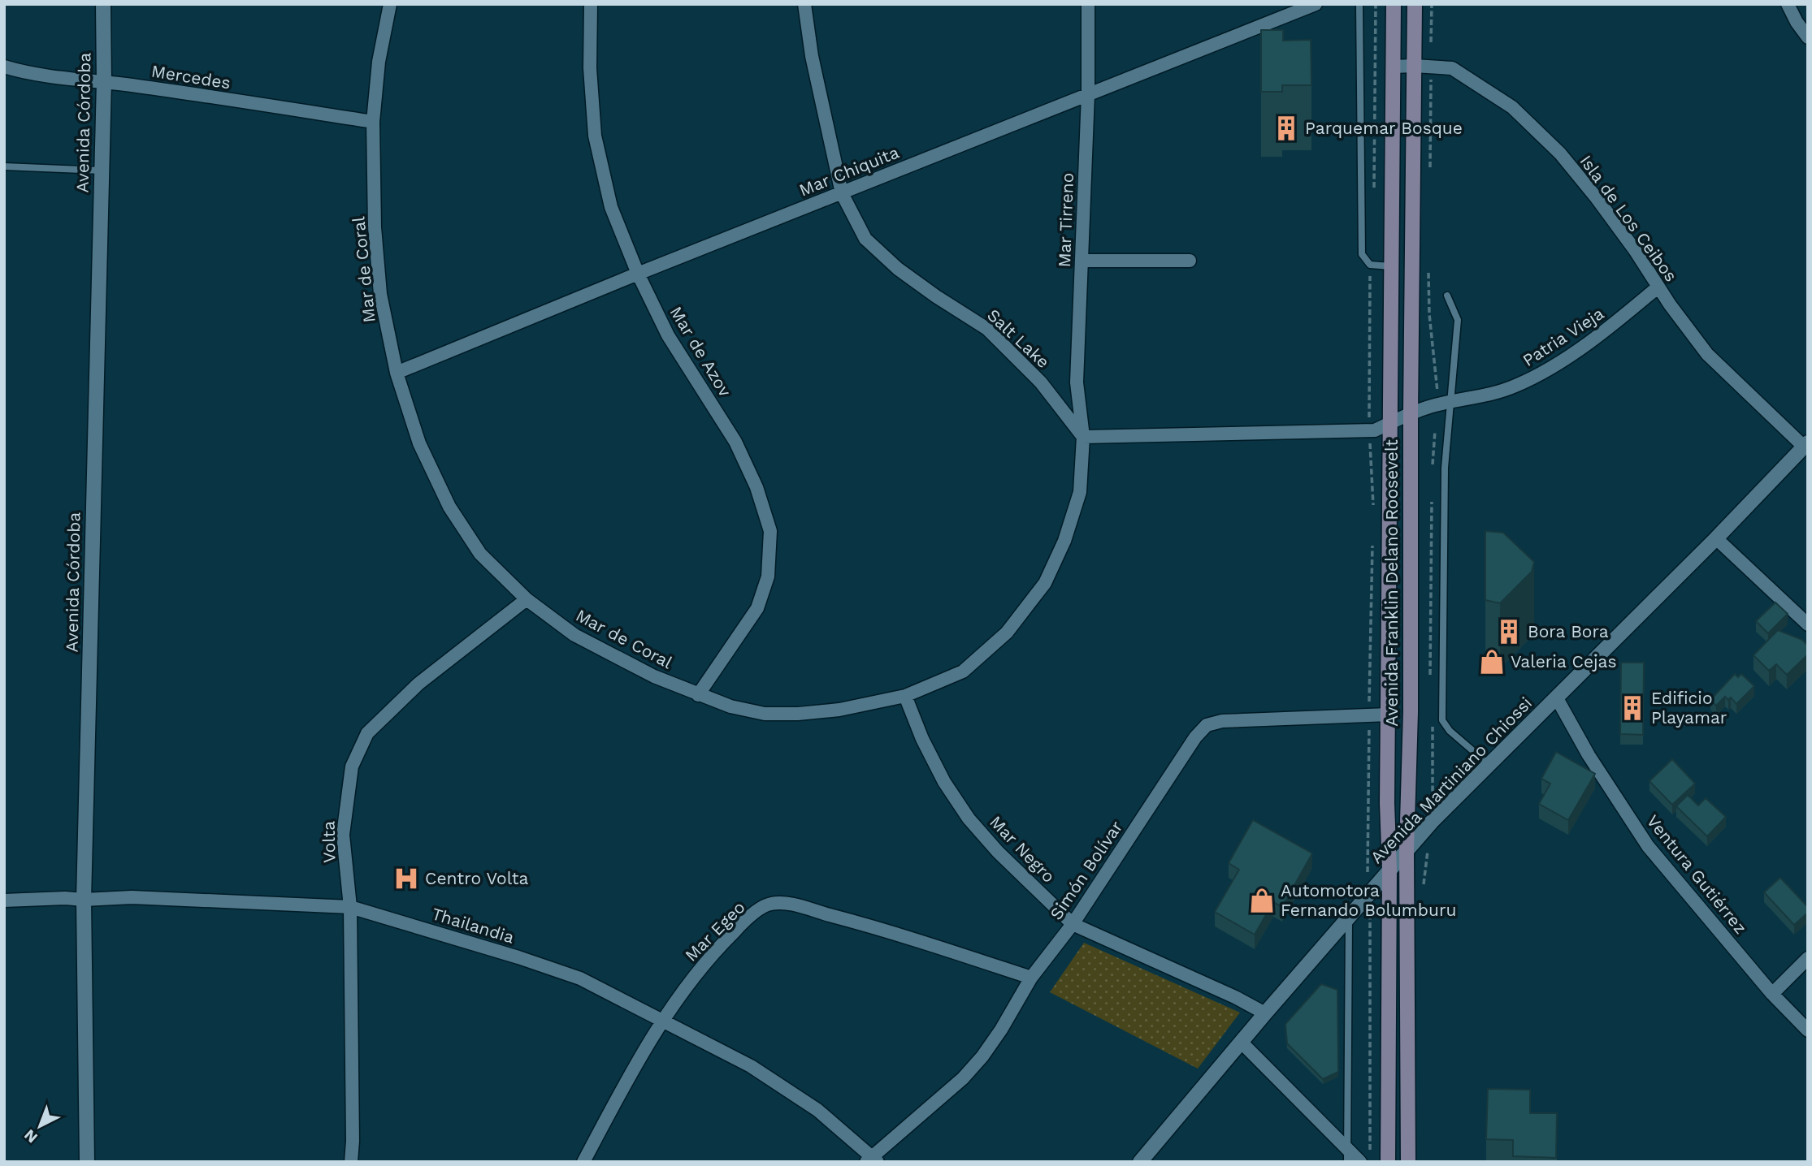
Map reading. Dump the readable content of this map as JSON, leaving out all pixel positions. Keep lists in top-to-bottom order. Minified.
{"streets":{"main road":["Avenida Franklin Delano Roosevelt"],"street":["Mercedes","Avenida Córdoba","Mar Chiquita","Isla de Los Ceibos","Mar Tirreno","Mar de Coral","Patria Vieja","Salt Lake","Mar de Azov","Avenida Martiniano Chiossi","Volta","Mar Negro","Simón Bolívar","Ventura Gutiérrez","Thailandia","Mar Egeo"]},"crossings":[["Mercedes","Avenida Córdoba"],["Mercedes","Mar de Coral"],["Avenida Córdoba","Thailandia"],["Mar Chiquita","Mar Tirreno"],["Mar Chiquita","Mar de Coral"],["Mar Chiquita","Salt Lake"],["Mar Chiquita","Mar de Azov"],["Isla de Los Ceibos","Patria Vieja"],["Isla de Los Ceibos","Avenida Franklin Delano Roosevelt"],["Isla de Los Ceibos","Avenida Martiniano Chiossi"],["Mar Tirreno","Mar de Coral"],["Mar Tirreno","Salt Lake"],["Mar de Coral","Salt Lake"],["Mar de Coral","Mar de Azov"],["Mar de Coral","Volta"],["Mar de Coral","Mar Negro"],["Patria Vieja","Avenida Franklin Delano Roosevelt"],["Avenida Franklin Delano Roosevelt","Avenida Martiniano Chiossi"],["Avenida Franklin Delano Roosevelt","Simón Bolívar"],["Avenida Martiniano Chiossi","Mar Negro"],["Avenida Martiniano Chiossi","Ventura Gutiérrez"],["Volta","Thailandia"],["Mar Negro","Simón Bolívar"],["Simón Bolívar","Thailandia"],["Simón Bolívar","Mar Egeo"],["Thailandia","Mar Egeo"]],"places":{"building":["Parquemar Bosque","Bora Bora","Edificio Playamar"],"shop":["Valeria Cejas","Automotora Fernando Bolumburu"],"hospital":["Centro Volta"]},"north":"bottom left"}
